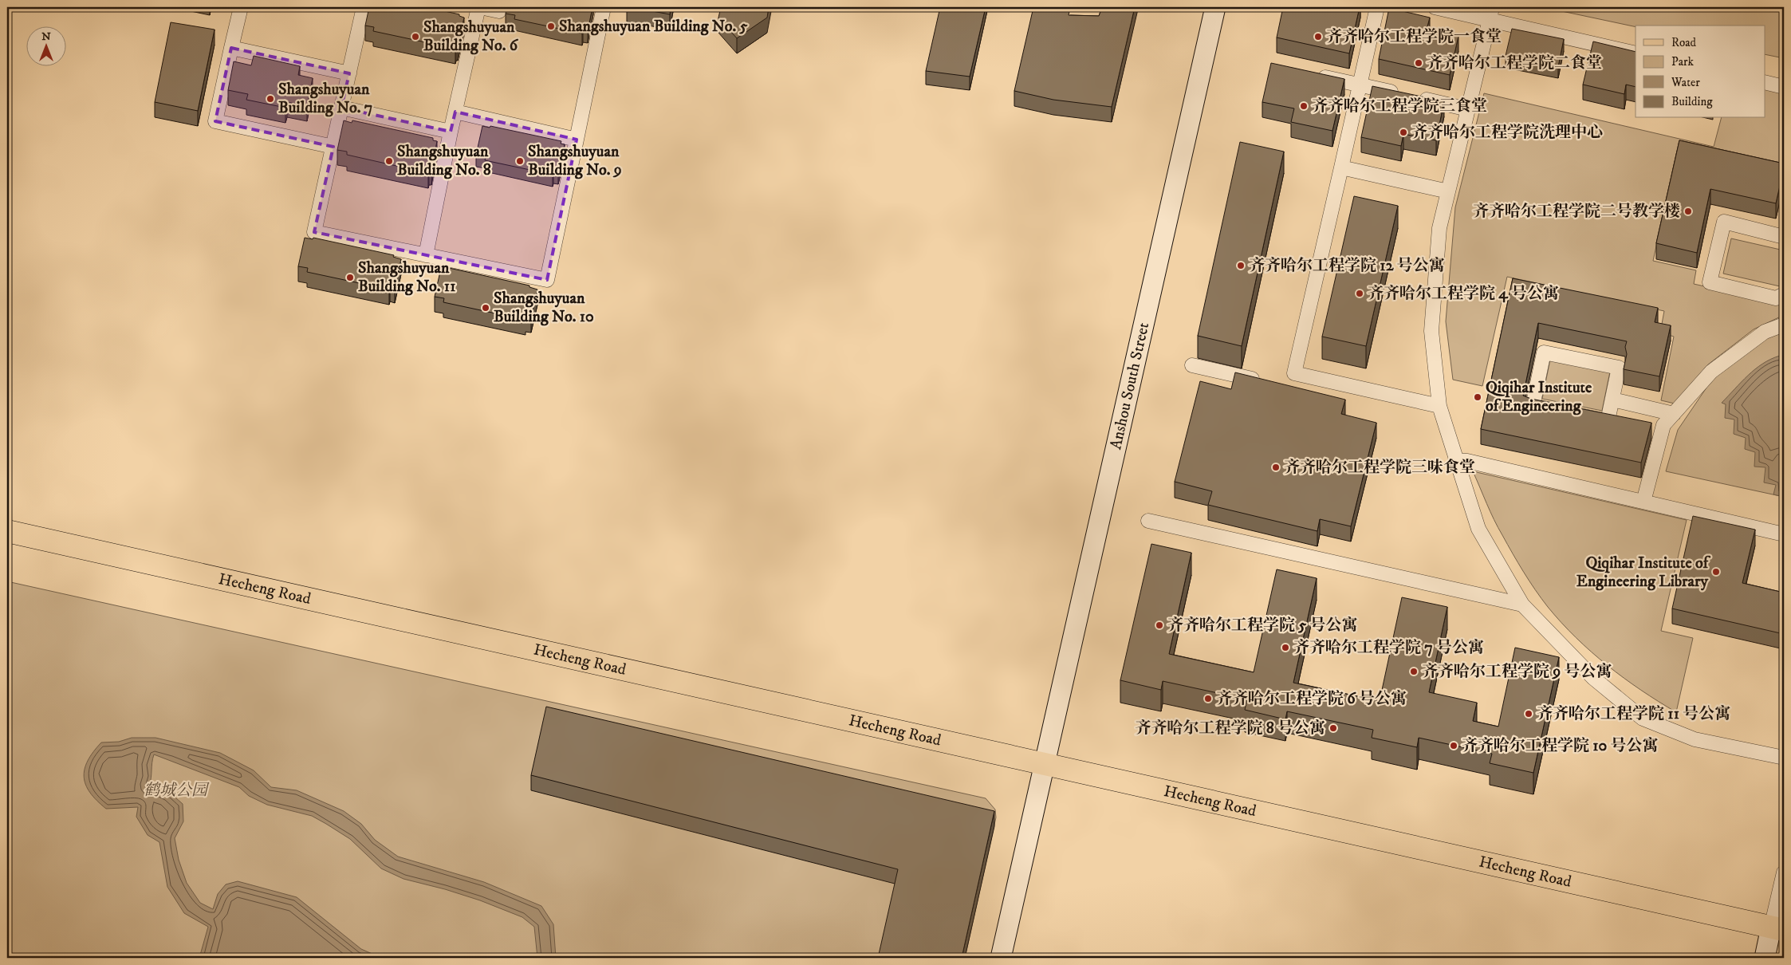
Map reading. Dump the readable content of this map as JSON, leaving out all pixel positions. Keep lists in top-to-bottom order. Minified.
{"streets":{"main road":["Hecheng Road"],"street":["Anshou South Street"]},"crossings":[["Anshou South Street","Hecheng Road"]],"parks":["鹤城公园"],"places":["Shangshuyuan Building No. 5","Shangshuyuan Building No. 6","齐齐哈尔工程学院一食堂","齐齐哈尔工程学院二食堂","Shangshuyuan Building No. 7","齐齐哈尔工程学院三食堂","齐齐哈尔工程学院洗理中心","Shangshuyuan Building No. 8","Shangshuyuan Building No. 9","齐齐哈尔工程学院二号教学楼","齐齐哈尔工程学院 12 号公寓","Shangshuyuan Building No. 11","齐齐哈尔工程学院 4 号公寓","Shangshuyuan Building No. 10","Qiqihar Institute of Engineering","齐齐哈尔工程学院三味食堂","Qiqihar Institute of Engineering Library","齐齐哈尔工程学院 5 号公寓","齐齐哈尔工程学院 7 号公寓","齐齐哈尔工程学院 9 号公寓","齐齐哈尔工程学院 6 号公寓","齐齐哈尔工程学院 11 号公寓","齐齐哈尔工程学院 8 号公寓","齐齐哈尔工程学院 10 号公寓"],"legend":["Road","Park","Water","Building"],"north":"top"}
